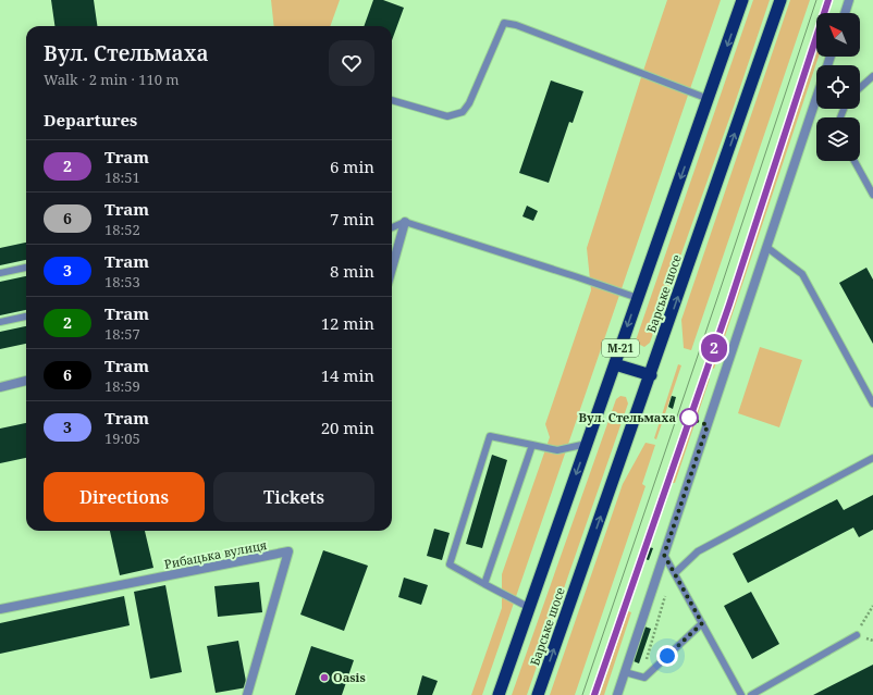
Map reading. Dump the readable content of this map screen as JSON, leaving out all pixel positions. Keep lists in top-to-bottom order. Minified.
{"streets":{"highway":["Барське шосе","М-21"],"street":["Рибацька вулиця"]},"places":["Вул. Стельмаха","Oasis"],"lines":["tram line 2"],"north":"top left","page":{"on_map":"2","heading":[["Вул. Стельмаха","Walk · 2 min · 110 m"],"Departures"],"list":[{"mark":"2","name":"Tram","note":"18:51","value":"6 min"},{"mark":"6","name":"Tram","note":"18:52","value":"7 min"},{"mark":"3","name":"Tram","note":"18:53","value":"8 min"},{"mark":"2","name":"Tram","note":"18:57","value":"12 min"},{"mark":"6","name":"Tram","note":"18:59","value":"14 min"},{"mark":"3","name":"Tram","note":"19:05","value":"20 min"}],"buttons":["Directions","Tickets"]}}
